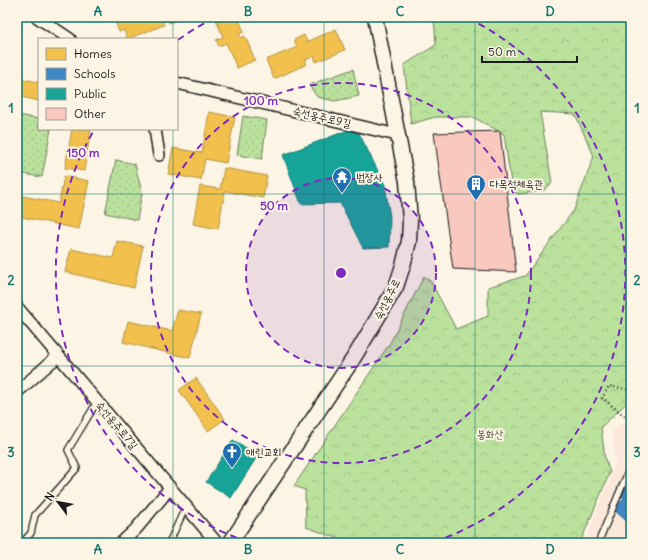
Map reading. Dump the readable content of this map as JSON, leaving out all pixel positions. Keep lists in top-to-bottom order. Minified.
{"streets":{"street":["숙선옹주로9길","숙선옹주로","숙선옹주로7길"]},"crossings":[["숙선옹주로9길","숙선옹주로"]],"parks":["봉화산"],"places":{"temple":["법장사"],"building":["다목적체육관"],"church":["애린교회"]},"legend":["Homes","Schools","Public","Other"],"scale_bar":"50 m","north":"top left","grid":{"columns":["A","B","C","D"],"rows":["1","2","3"]},"rings":["100 m","150 m","50 m"]}
